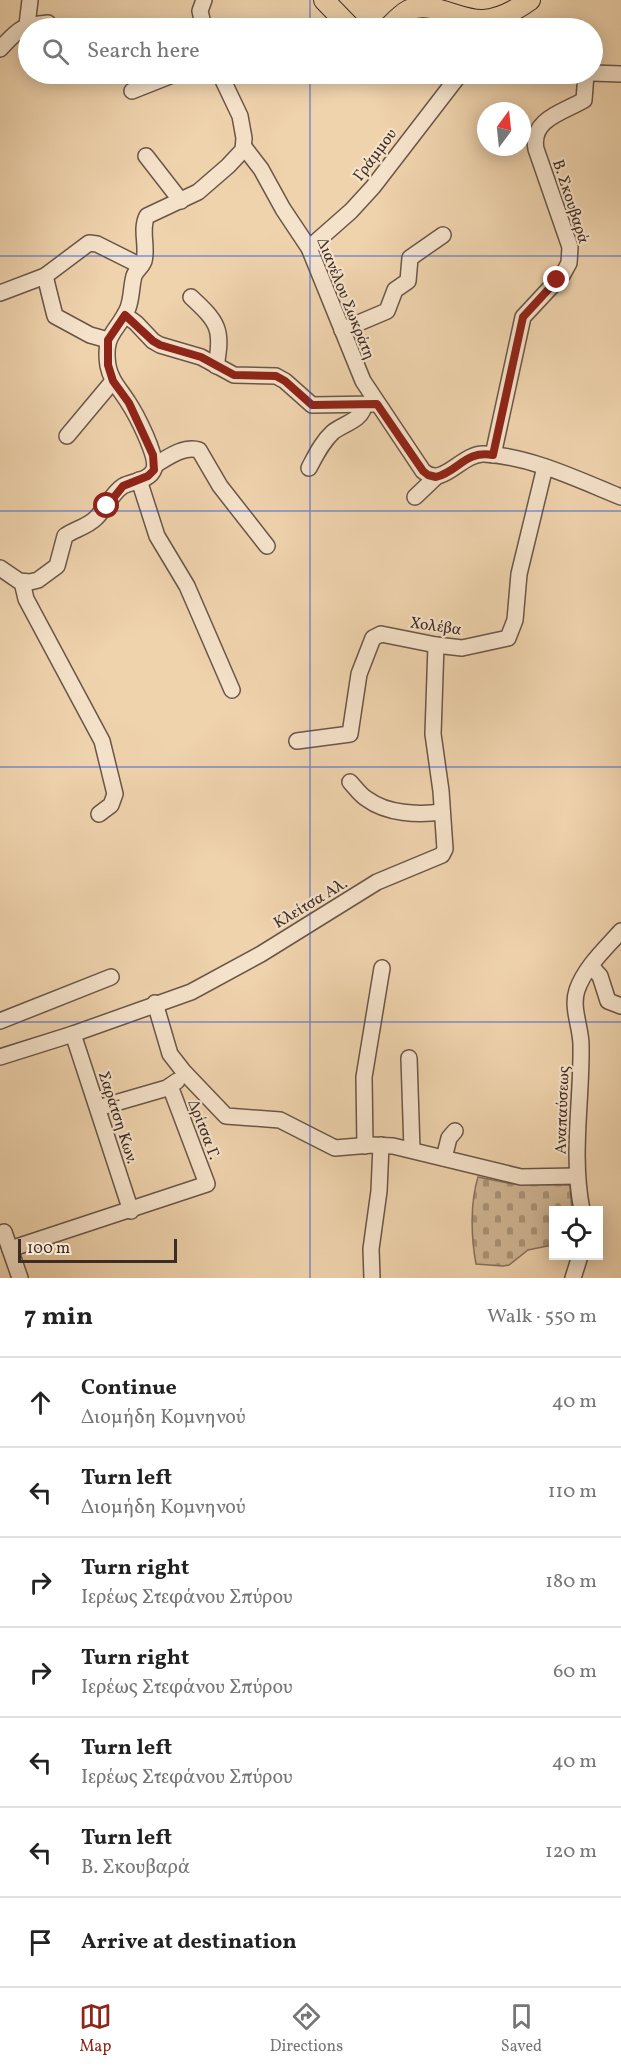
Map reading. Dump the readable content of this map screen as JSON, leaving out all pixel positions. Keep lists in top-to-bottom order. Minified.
{"streets":{"street":["Γράμμου","Β. Σκουβαρά","Διανέλου Σωκράτη","Χολέβα","Κλείτσα Αλ.","Αναπαύσεως","Σαράτση Κων.","Δρίτσα Γ."]},"crossings":[["Γράμμου","Διανέλου Σωκράτη"],["Χολέβα","Κλείτσα Αλ."],["Κλείτσα Αλ.","Αναπαύσεως"],["Κλείτσα Αλ.","Σαράτση Κων."],["Σαράτση Κων.","Δρίτσα Γ."]],"scale_bar":"100 m","north":"top","page":{"search":"Search here","scale":"100 m","heading":["7 min","Walk · 550 m"],"list":[["Continue","Διομήδη Κομνηνού","40 m"],["Turn left","Διομήδη Κομνηνού","110 m"],["Turn right","Ιερέως Στεφάνου Σπύρου","180 m"],["Turn right","Ιερέως Στεφάνου Σπύρου","60 m"],["Turn left","Ιερέως Στεφάνου Σπύρου","40 m"],["Turn left","Β. Σκουβαρά","120 m"],"Arrive at destination"],"nav":["Map","Directions","Saved"]}}
